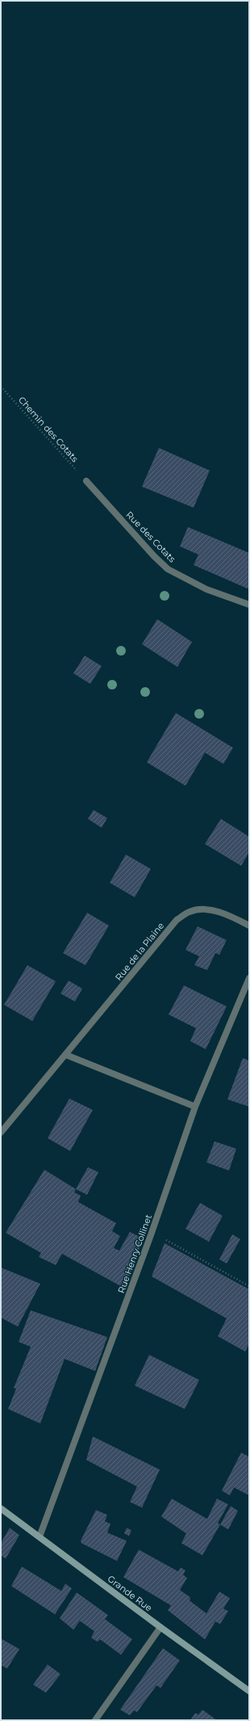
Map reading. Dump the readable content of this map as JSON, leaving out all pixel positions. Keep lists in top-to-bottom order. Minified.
{"streets":{"street":["Rue des Cotats","Rue de la Plaine","Rue Henry Collinet","Grande Rue"],"path":["Chemin des Cotats"]},"crossings":[["Chemin des Cotats","Rue des Cotats"],["Rue Henry Collinet","Grande Rue"]]}
